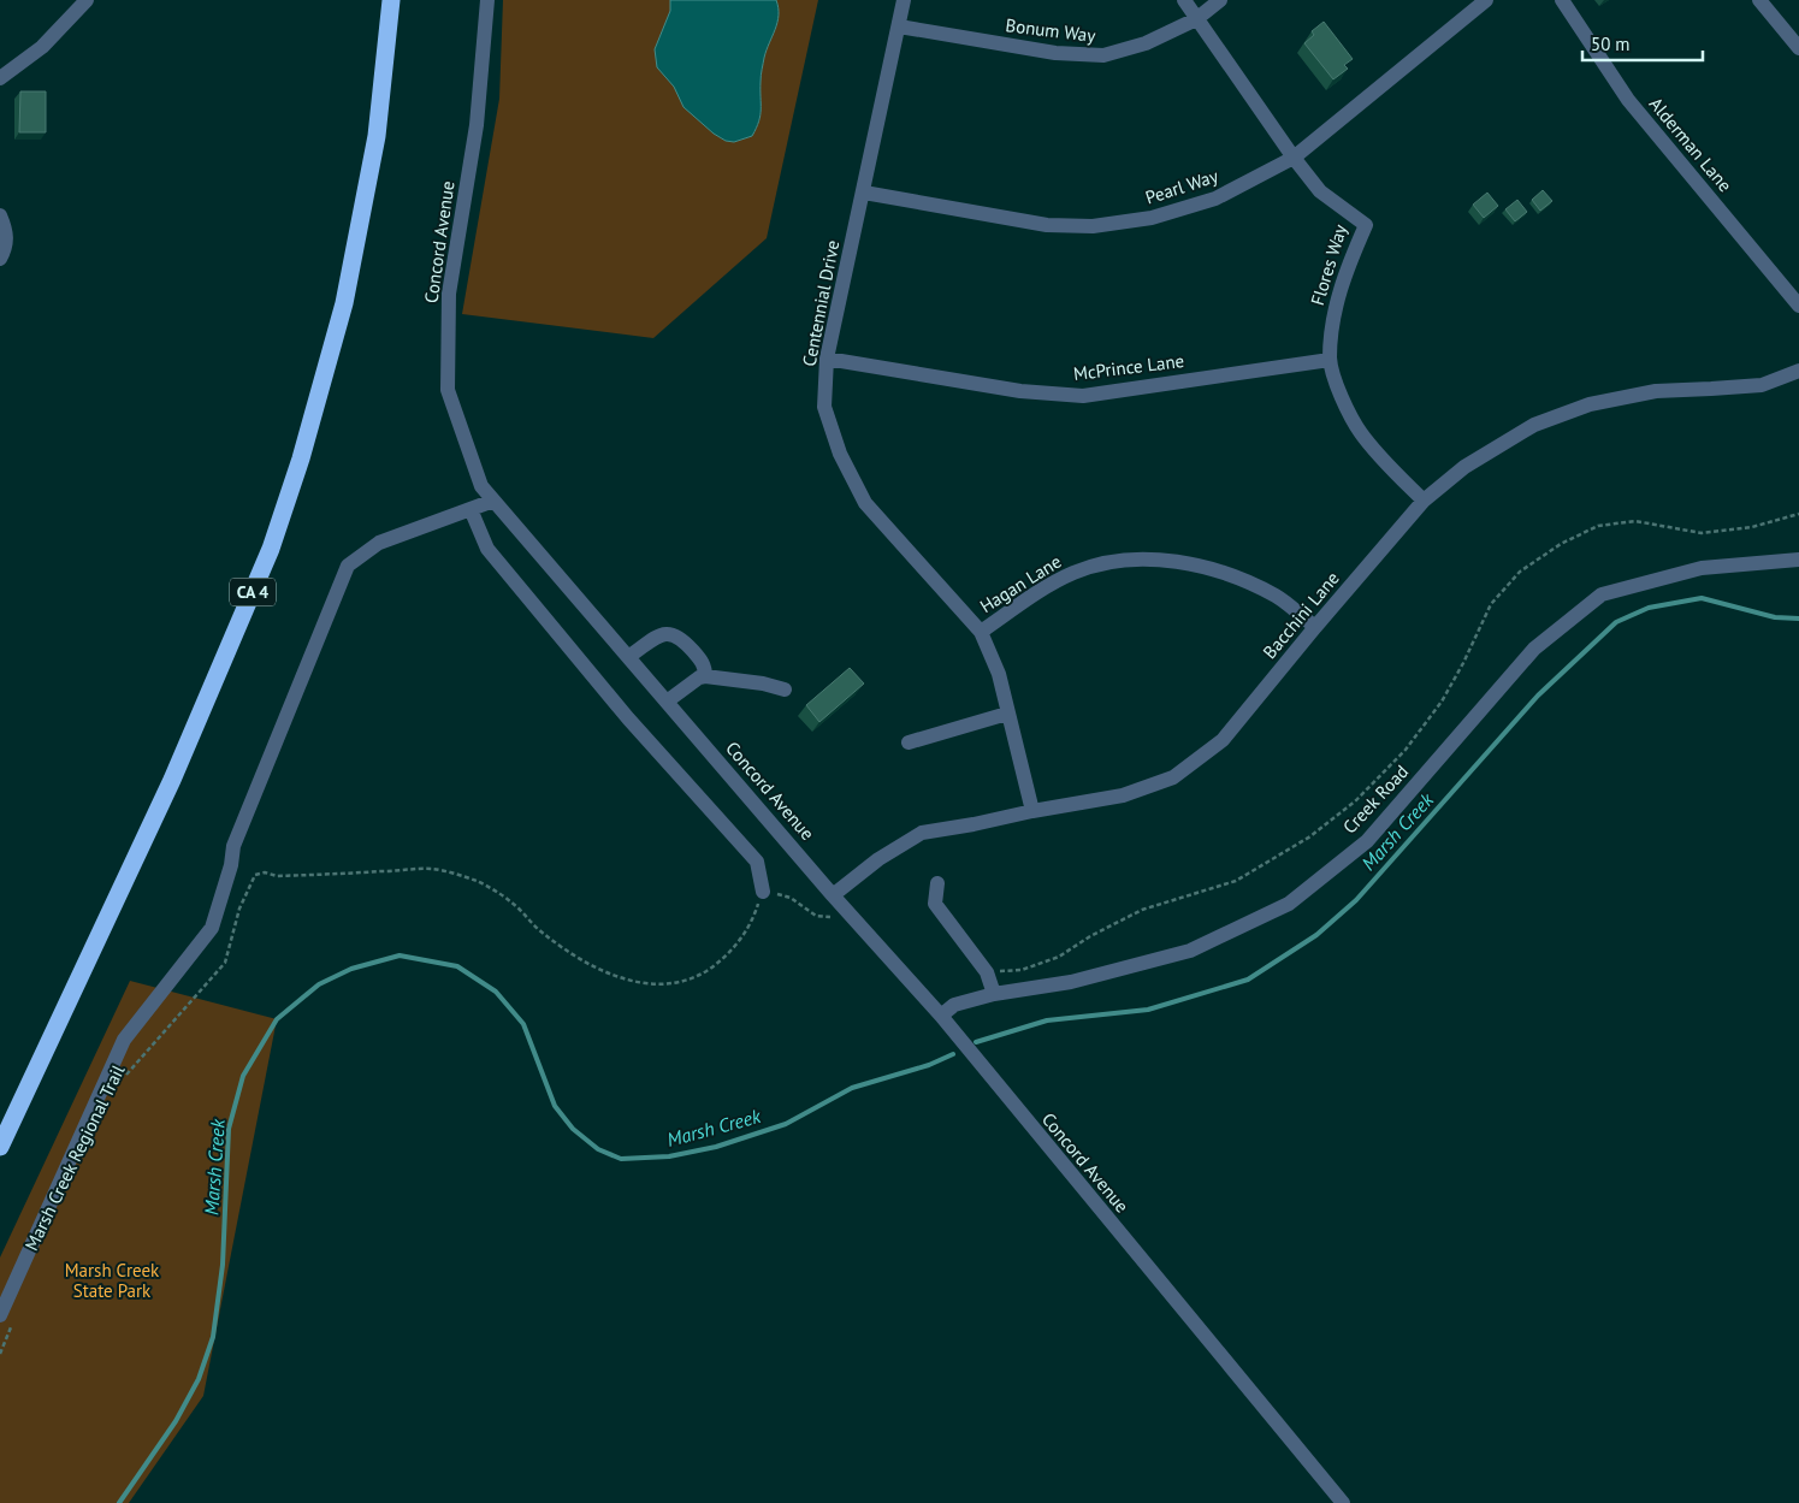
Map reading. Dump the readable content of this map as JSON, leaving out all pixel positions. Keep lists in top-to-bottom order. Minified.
{"streets":{"highway":["CA 4"],"street":["Bonum Way","Alderman Lane","Pearl Way","Concord Avenue","Flores Way","Centennial Drive","McPrince Lane","Hagan Lane","Bacchini Lane","Creek Road"],"path":["Marsh Creek Regional Trail"]},"crossings":[["Bonum Way","Flores Way"],["Bonum Way","Centennial Drive"],["Pearl Way","Flores Way"],["Pearl Way","Centennial Drive"],["Concord Avenue","Bacchini Lane"],["Concord Avenue","Creek Road"],["Flores Way","McPrince Lane"],["Flores Way","Bacchini Lane"],["Centennial Drive","McPrince Lane"],["Centennial Drive","Hagan Lane"],["Centennial Drive","Bacchini Lane"],["Hagan Lane","Bacchini Lane"]],"water":["Marsh Creek"],"parks":["Marsh Creek State Park"],"scale_bar":"50 m"}
